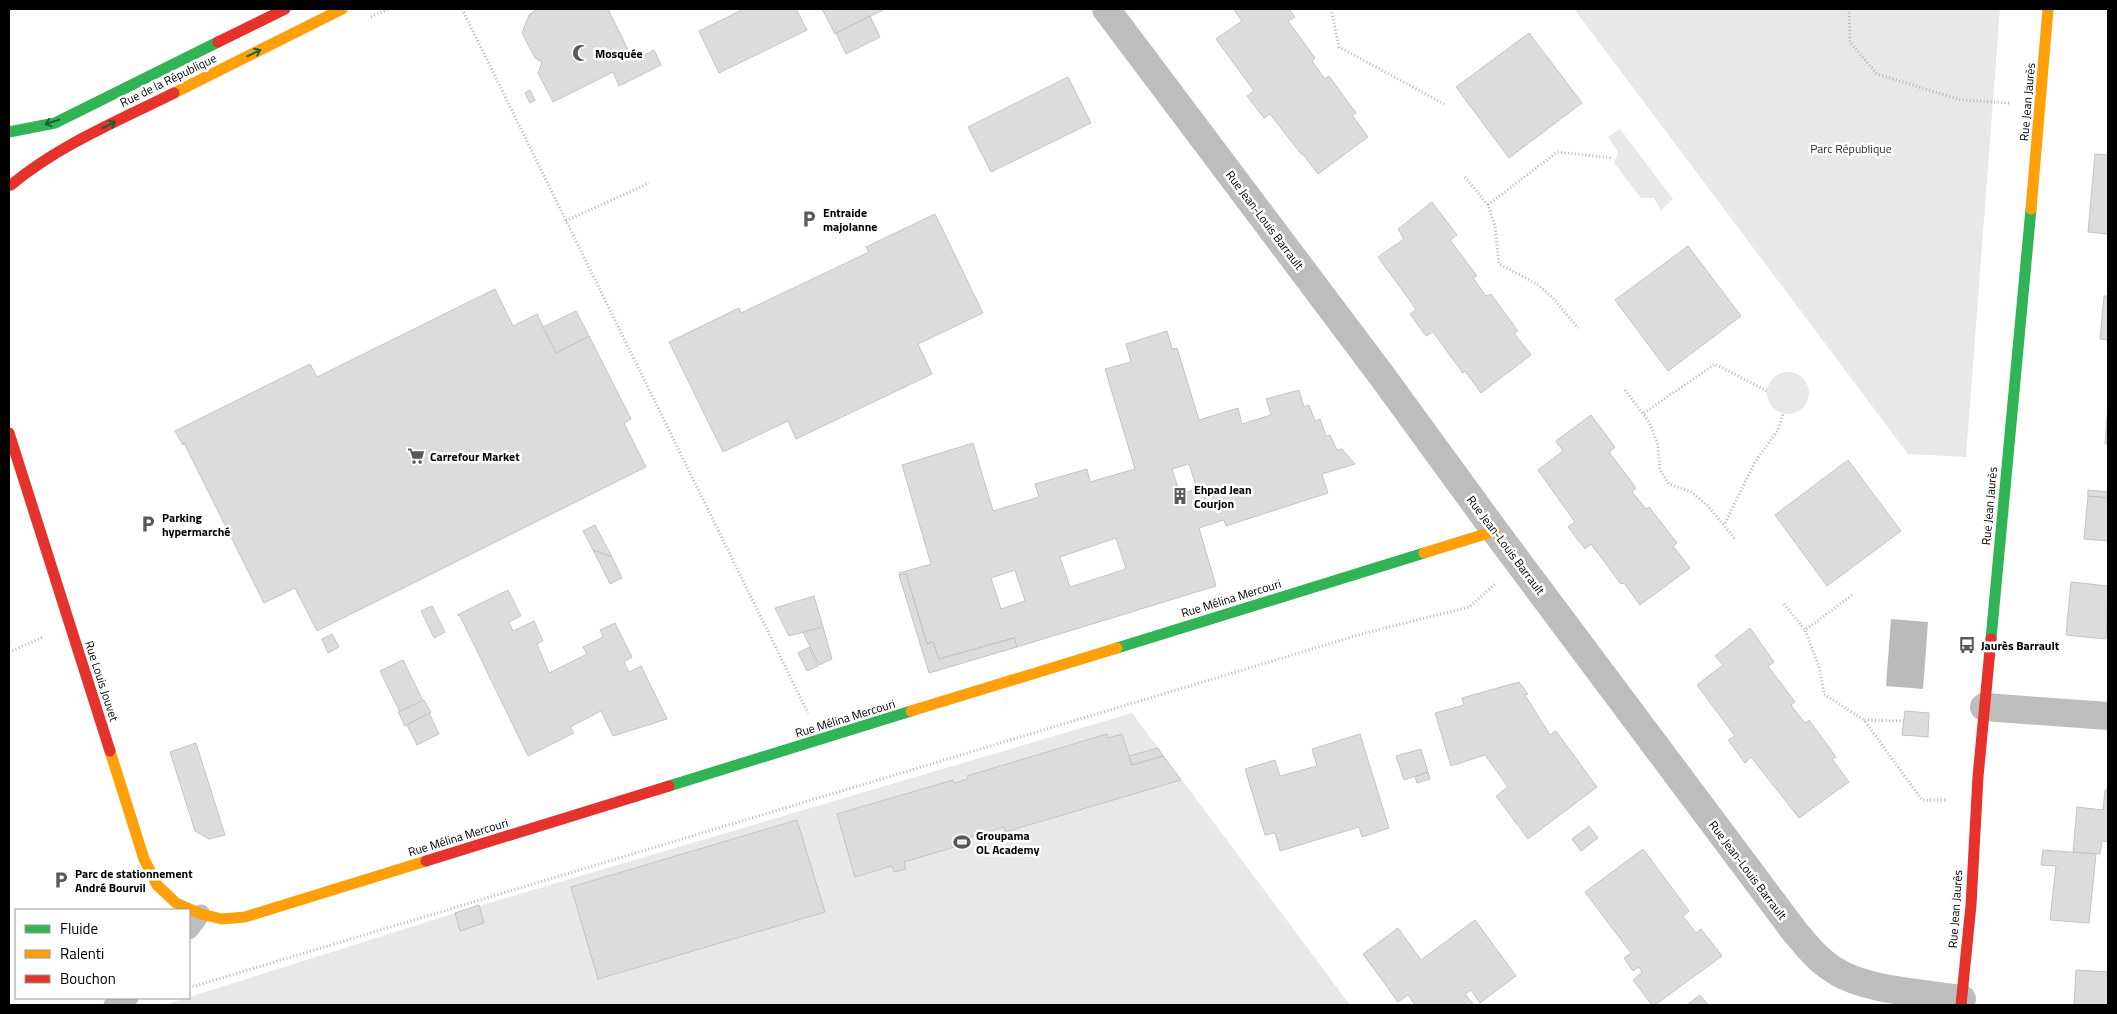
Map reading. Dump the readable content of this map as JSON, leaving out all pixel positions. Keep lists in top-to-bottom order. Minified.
{"streets":{"street":["Rue de la République","Rue Jean Jaurès","Rue Jean-Louis Barrault","Rue Mélina Mercouri","Rue Louis Jouvet"]},"crossings":[["Rue Jean Jaurès","Rue Jean-Louis Barrault"],["Rue Jean-Louis Barrault","Rue Mélina Mercouri"],["Rue Mélina Mercouri","Rue Louis Jouvet"]],"parks":["Parc République"],"places":{"mosque":["Mosquée"],"parking":["Entraide majolanne","Parking hypermarché","Parc de stationnement André Bourvil"],"supermarket":["Carrefour Market"],"building":["Ehpad Jean Courjon"],"bus stop":["Jaurès Barrault"],"sports":["Groupama OL Academy"]},"legend":["Fluide","Ralenti","Bouchon"]}
